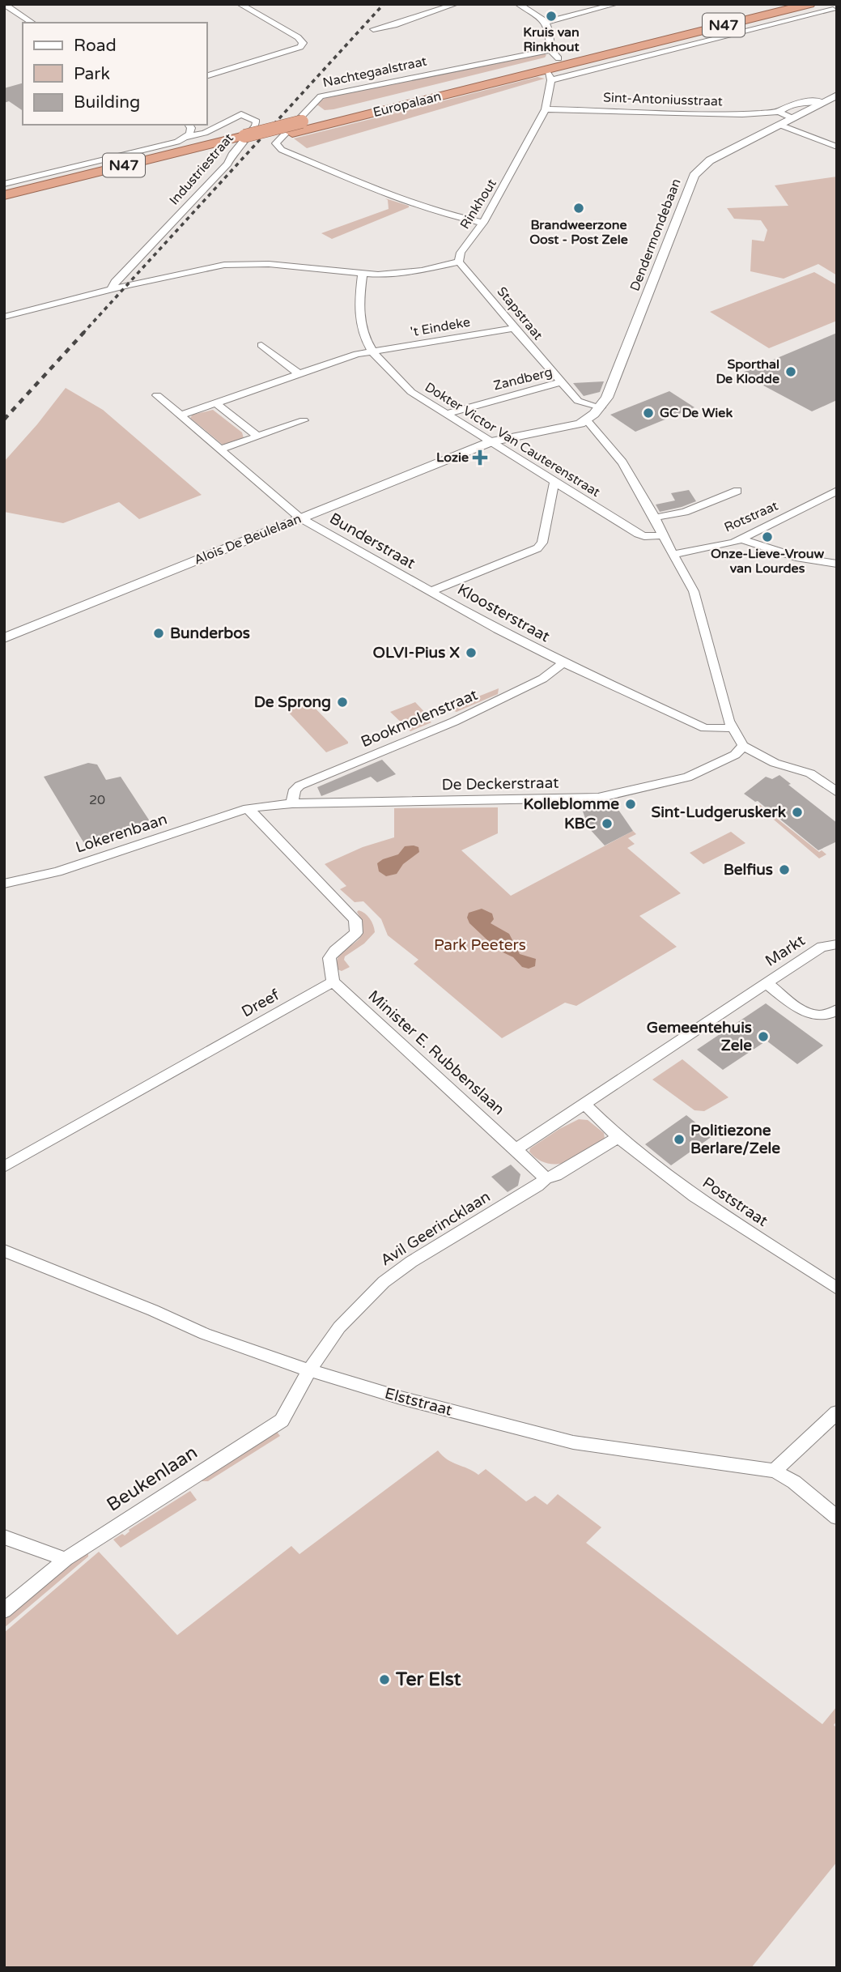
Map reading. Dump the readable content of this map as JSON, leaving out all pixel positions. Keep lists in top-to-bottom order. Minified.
{"streets":{"highway":["N47","Europalaan"],"street":["Nachtegaalstraat","Sint-Antoniusstraat","Industriestraat","Rinkhout","Dendermondebaan","Stapstraat","'t Eindeke","Zandberg","Dokter Victor Van Cauterenstraat","Rotstraat","Alois De Beulelaan","Bunderstraat","Kloosterstraat","Bookmolenstraat","De Deckerstraat","Lokerenbaan","Markt","Dreef","Minister E. Rubbenslaan","Poststraat","Avil Geerincklaan","Elststraat","Beukenlaan"]},"crossings":[["Nachtegaalstraat","Europalaan"],["Nachtegaalstraat","Rinkhout"],["Sint-Antoniusstraat","Rinkhout"],["Sint-Antoniusstraat","Dendermondebaan"],["Europalaan","Rinkhout"],["Rinkhout","Stapstraat"],["Dendermondebaan","Zandberg"],["Stapstraat","'t Eindeke"],["Stapstraat","Zandberg"],["'t Eindeke","Dokter Victor Van Cauterenstraat"],["'t Eindeke","Bunderstraat"],["Zandberg","Dokter Victor Van Cauterenstraat"],["Dokter Victor Van Cauterenstraat","Alois De Beulelaan"],["Dokter Victor Van Cauterenstraat","Kloosterstraat"],["Alois De Beulelaan","Bunderstraat"],["Bunderstraat","Kloosterstraat"],["Kloosterstraat","Bookmolenstraat"],["Bookmolenstraat","De Deckerstraat"],["De Deckerstraat","Lokerenbaan"],["Dreef","Minister E. Rubbenslaan"],["Poststraat","Avil Geerincklaan"],["Avil Geerincklaan","Elststraat"],["Avil Geerincklaan","Beukenlaan"],["Elststraat","Beukenlaan"]],"parks":["Park Peeters"],"places":{"other":["Kruis van Rinkhout","Brandweerzone Oost - Post Zele","Sporthal De Klodde","GC De Wiek","Onze-Lieve-Vrouw van Lourdes","Bunderbos","OLVI-Pius X","De Sprong","Kolleblomme","Sint-Ludgeruskerk","KBC","Belfius","Gemeentehuis Zele","Politiezone Berlare/Zele","Ter Elst"],"health":["Lozie"]},"house_numbers":["20"],"legend":["Road","Park","Building"]}
